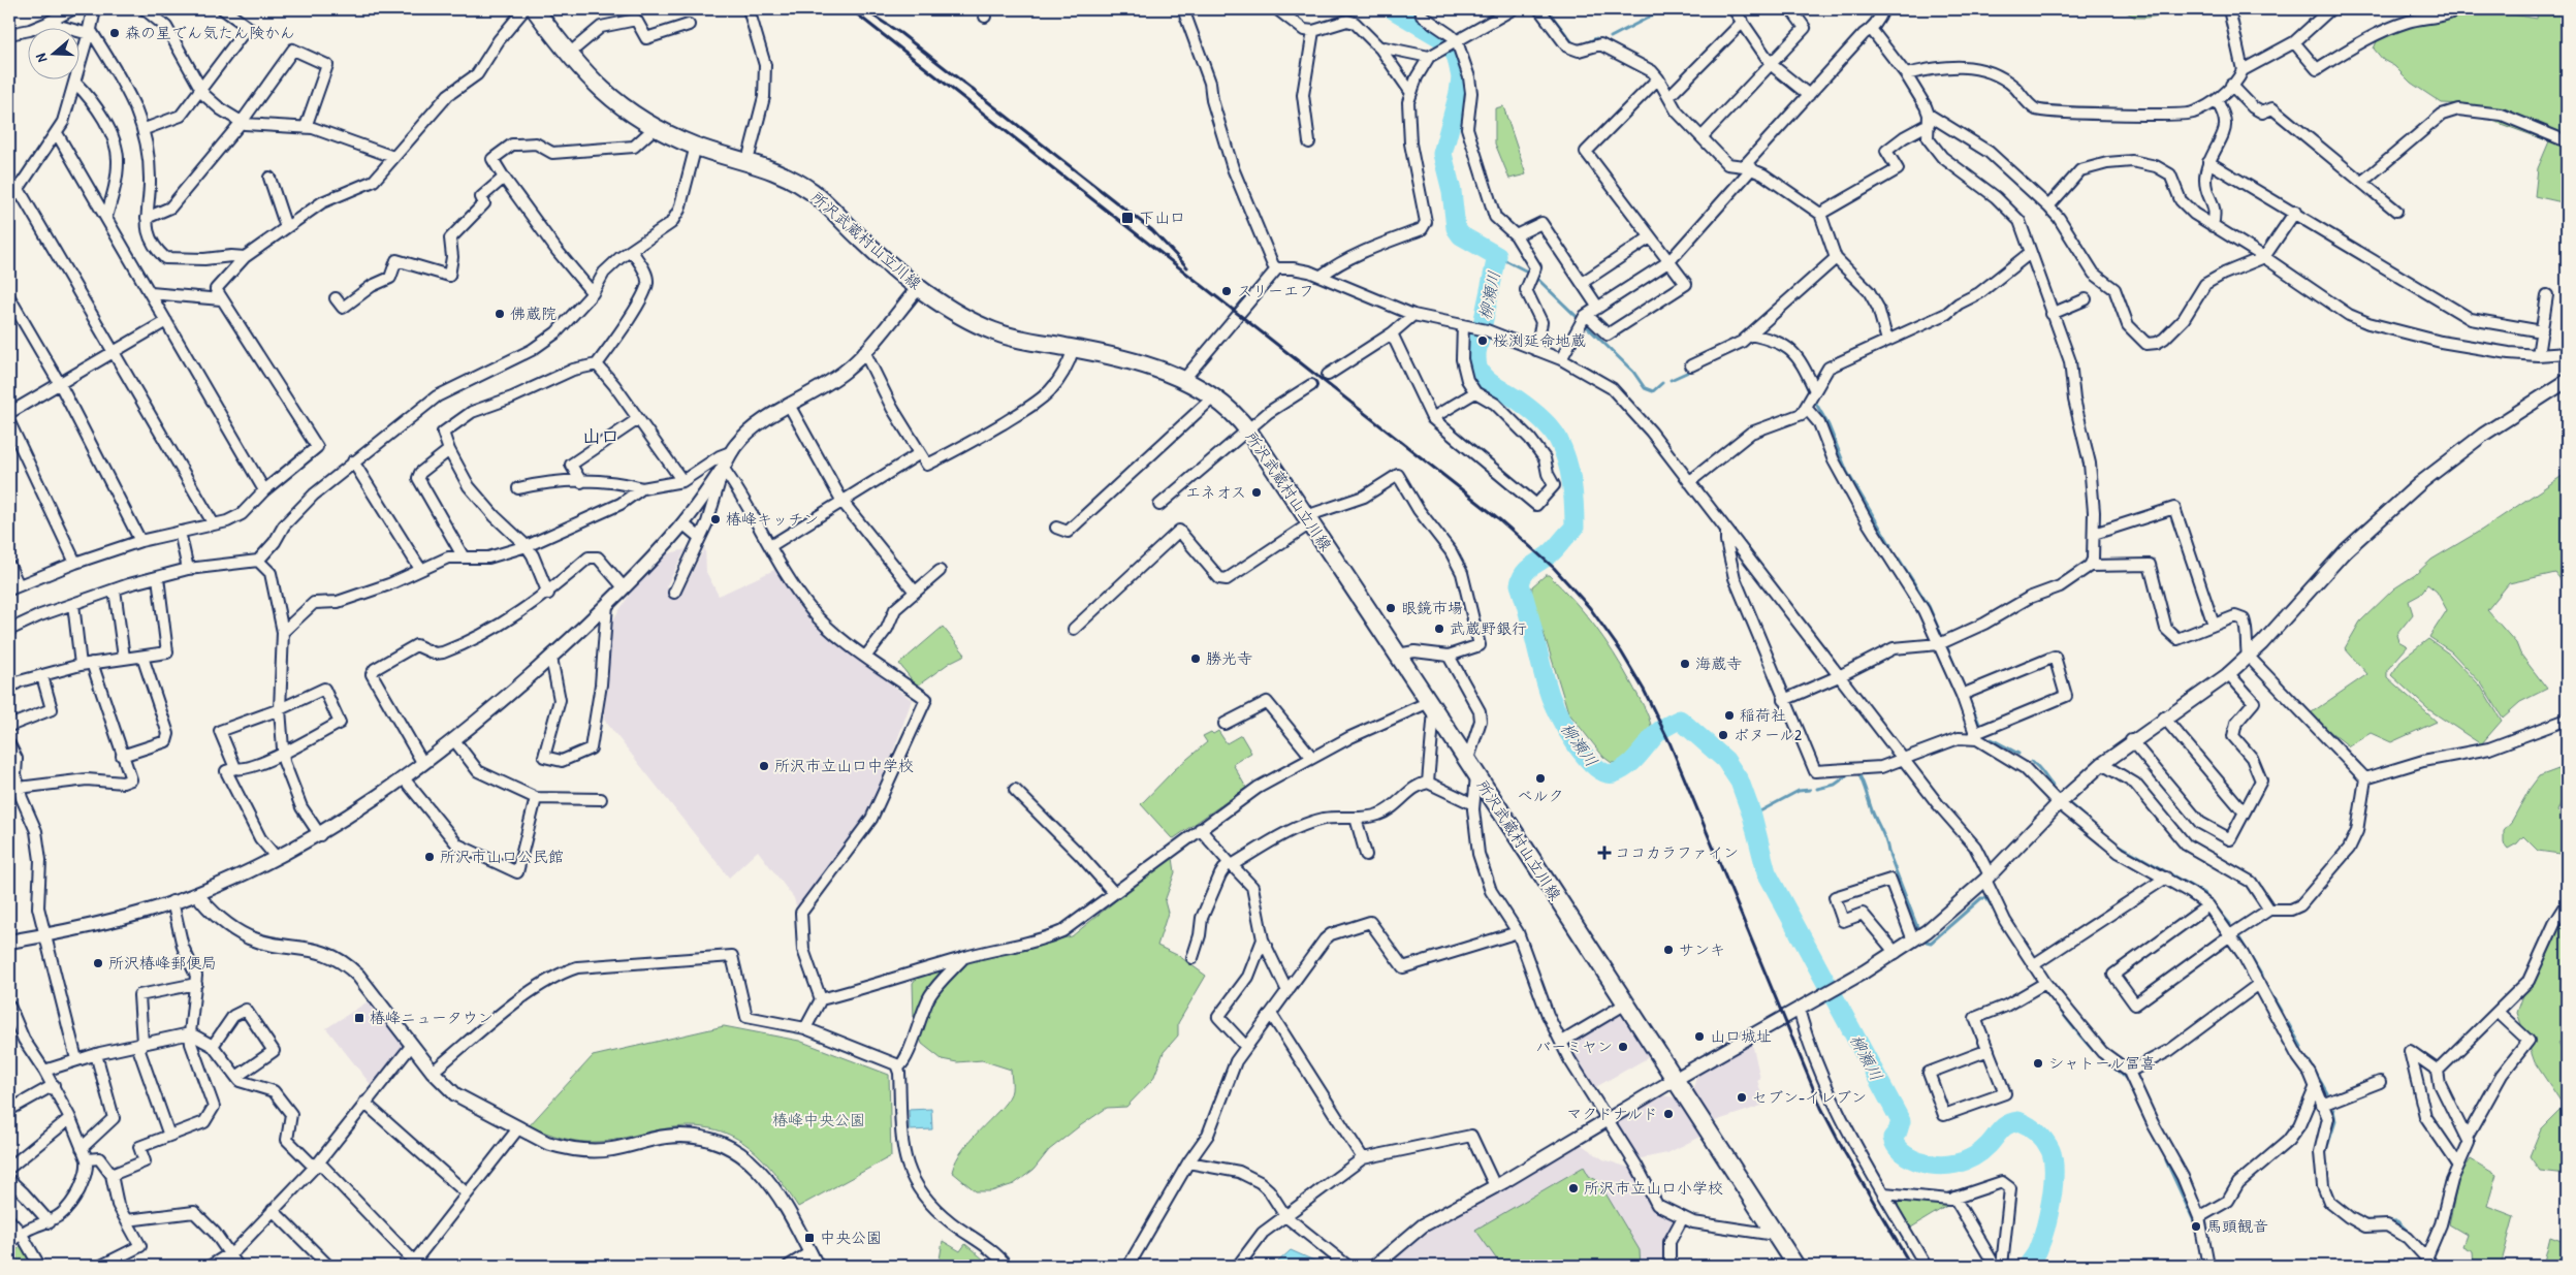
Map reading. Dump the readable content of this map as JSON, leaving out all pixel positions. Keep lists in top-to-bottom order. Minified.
{"streets":{"main road":["所沢武蔵村山立川線"]},"districts":["山口"],"water":["柳瀬川"],"parks":["椿峰中央公園"],"places":{"other":["森の星でん気たん険かん","スリーエフ","佛蔵院","桜渕延命地蔵","エネオス","椿峰キッチン","眼鏡市場","武蔵野銀行","勝光寺","海蔵寺","稲荷社","ボヌール2","所沢市立山口中学校","ベルク","所沢市山口公民館","サンキ","所沢椿峰郵便局","山口城址","バーミヤン","シャトール冨喜","セブン-イレブン","マクドナルド","所沢市立山口小学校","馬頭観音"],"transit":["下山口","椿峰ニュータウン","中央公園"],"health":["ココカラファイン"]},"north":"left"}
